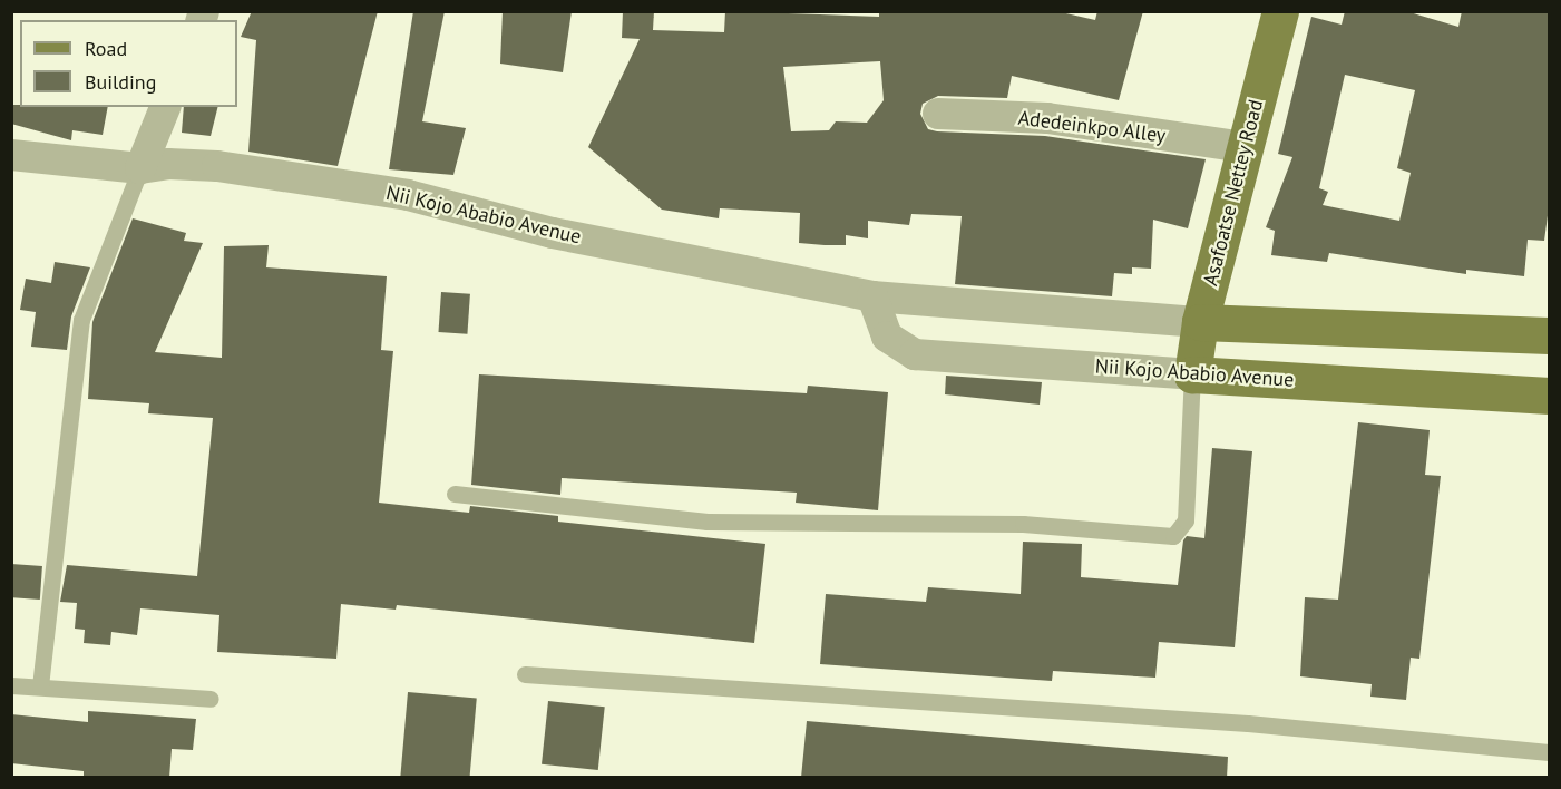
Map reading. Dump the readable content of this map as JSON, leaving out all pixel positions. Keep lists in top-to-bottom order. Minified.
{"streets":{"main road":["Asafoatse Nettey Road","Nii Kojo Ababio Avenue"],"street":["Adedeinkpo Alley"]},"crossings":[["Adedeinkpo Alley","Asafoatse Nettey Road"],["Asafoatse Nettey Road","Nii Kojo Ababio Avenue"]],"legend":["Road","Building"]}
